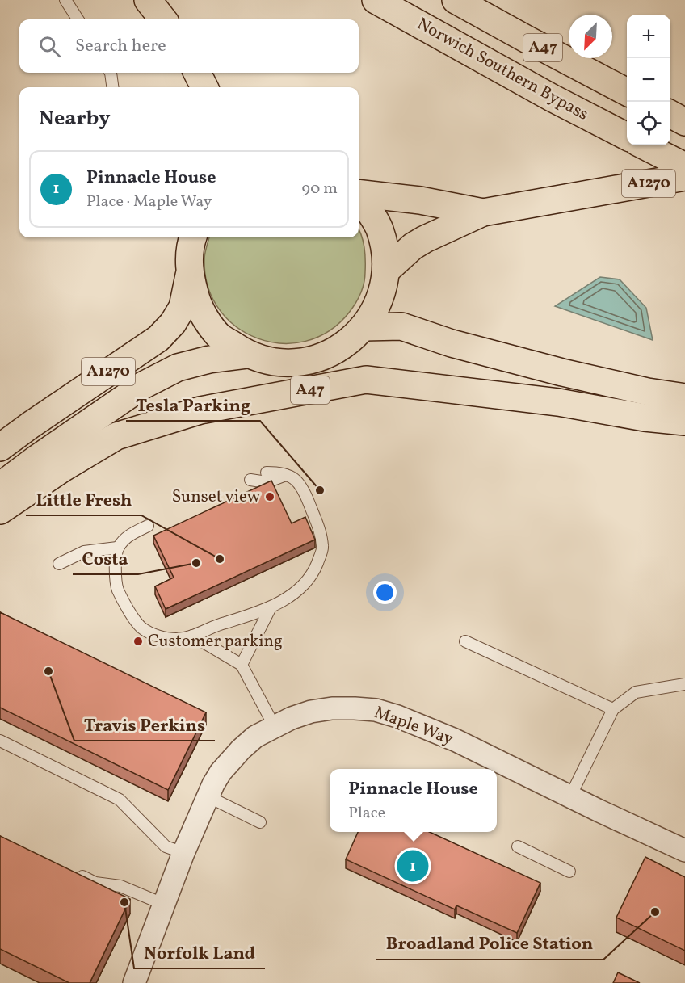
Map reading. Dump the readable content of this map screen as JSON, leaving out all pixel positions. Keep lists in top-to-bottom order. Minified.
{"streets":{"highway":["A47","Norwich Southern Bypass","A1270"],"street":["Maple Way"]},"places":["Tesla Parking","Sunset view","Little Fresh","Costa","Customer parking","Travis Perkins","Norfolk Land","Broadland Police Station"],"north":"bottom left","page":{"map_buttons":["+","−"],"search":"Search here","heading":"Nearby","list":[{"mark":"1","name":"Pinnacle House","note":"Place · Maple Way","value":"90 m"}],"popup":["Pinnacle House","Place"],"pins":"1"}}
